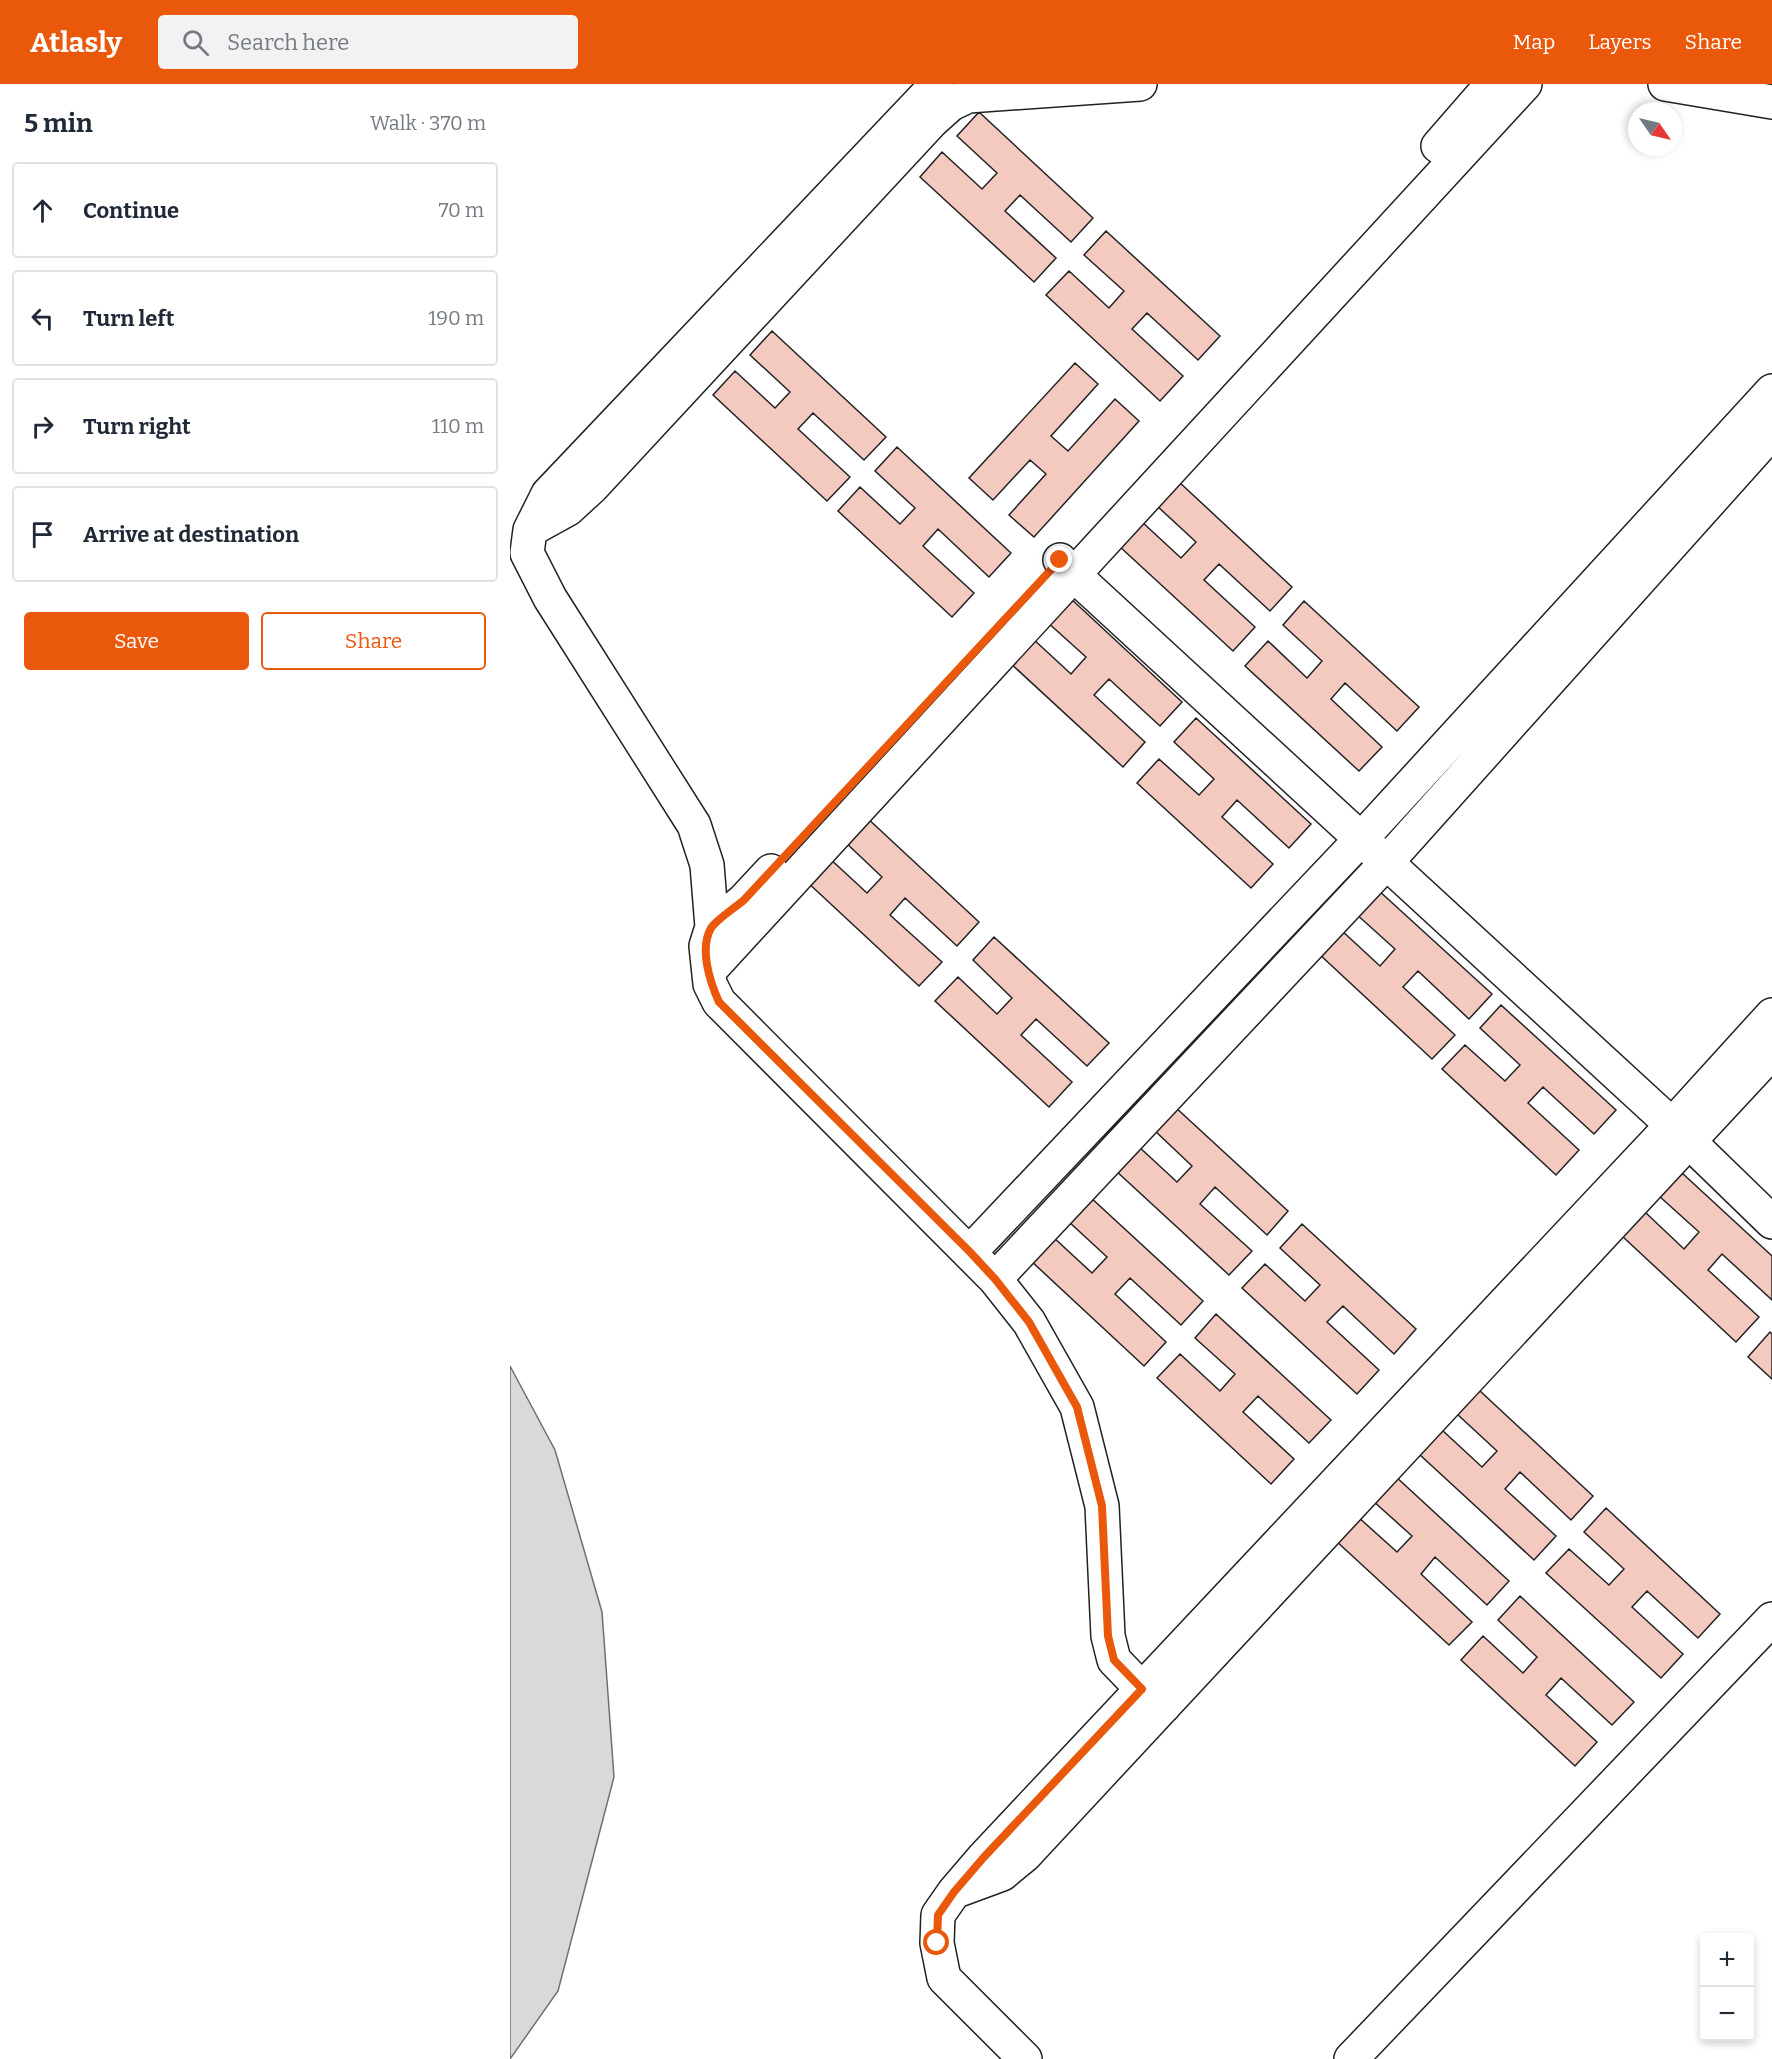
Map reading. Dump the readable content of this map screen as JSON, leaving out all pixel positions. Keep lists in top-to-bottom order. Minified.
{"north":"bottom right","page":{"header":"Atlasly","search":"Search here","nav":["Map","Layers","Share"],"heading":["5 min","Walk · 370 m"],"list":[["Continue","70 m"],["Turn left","190 m"],["Turn right","110 m"],"Arrive at destination"],"buttons":["Save","Share"],"map_buttons":["+","−"]}}
